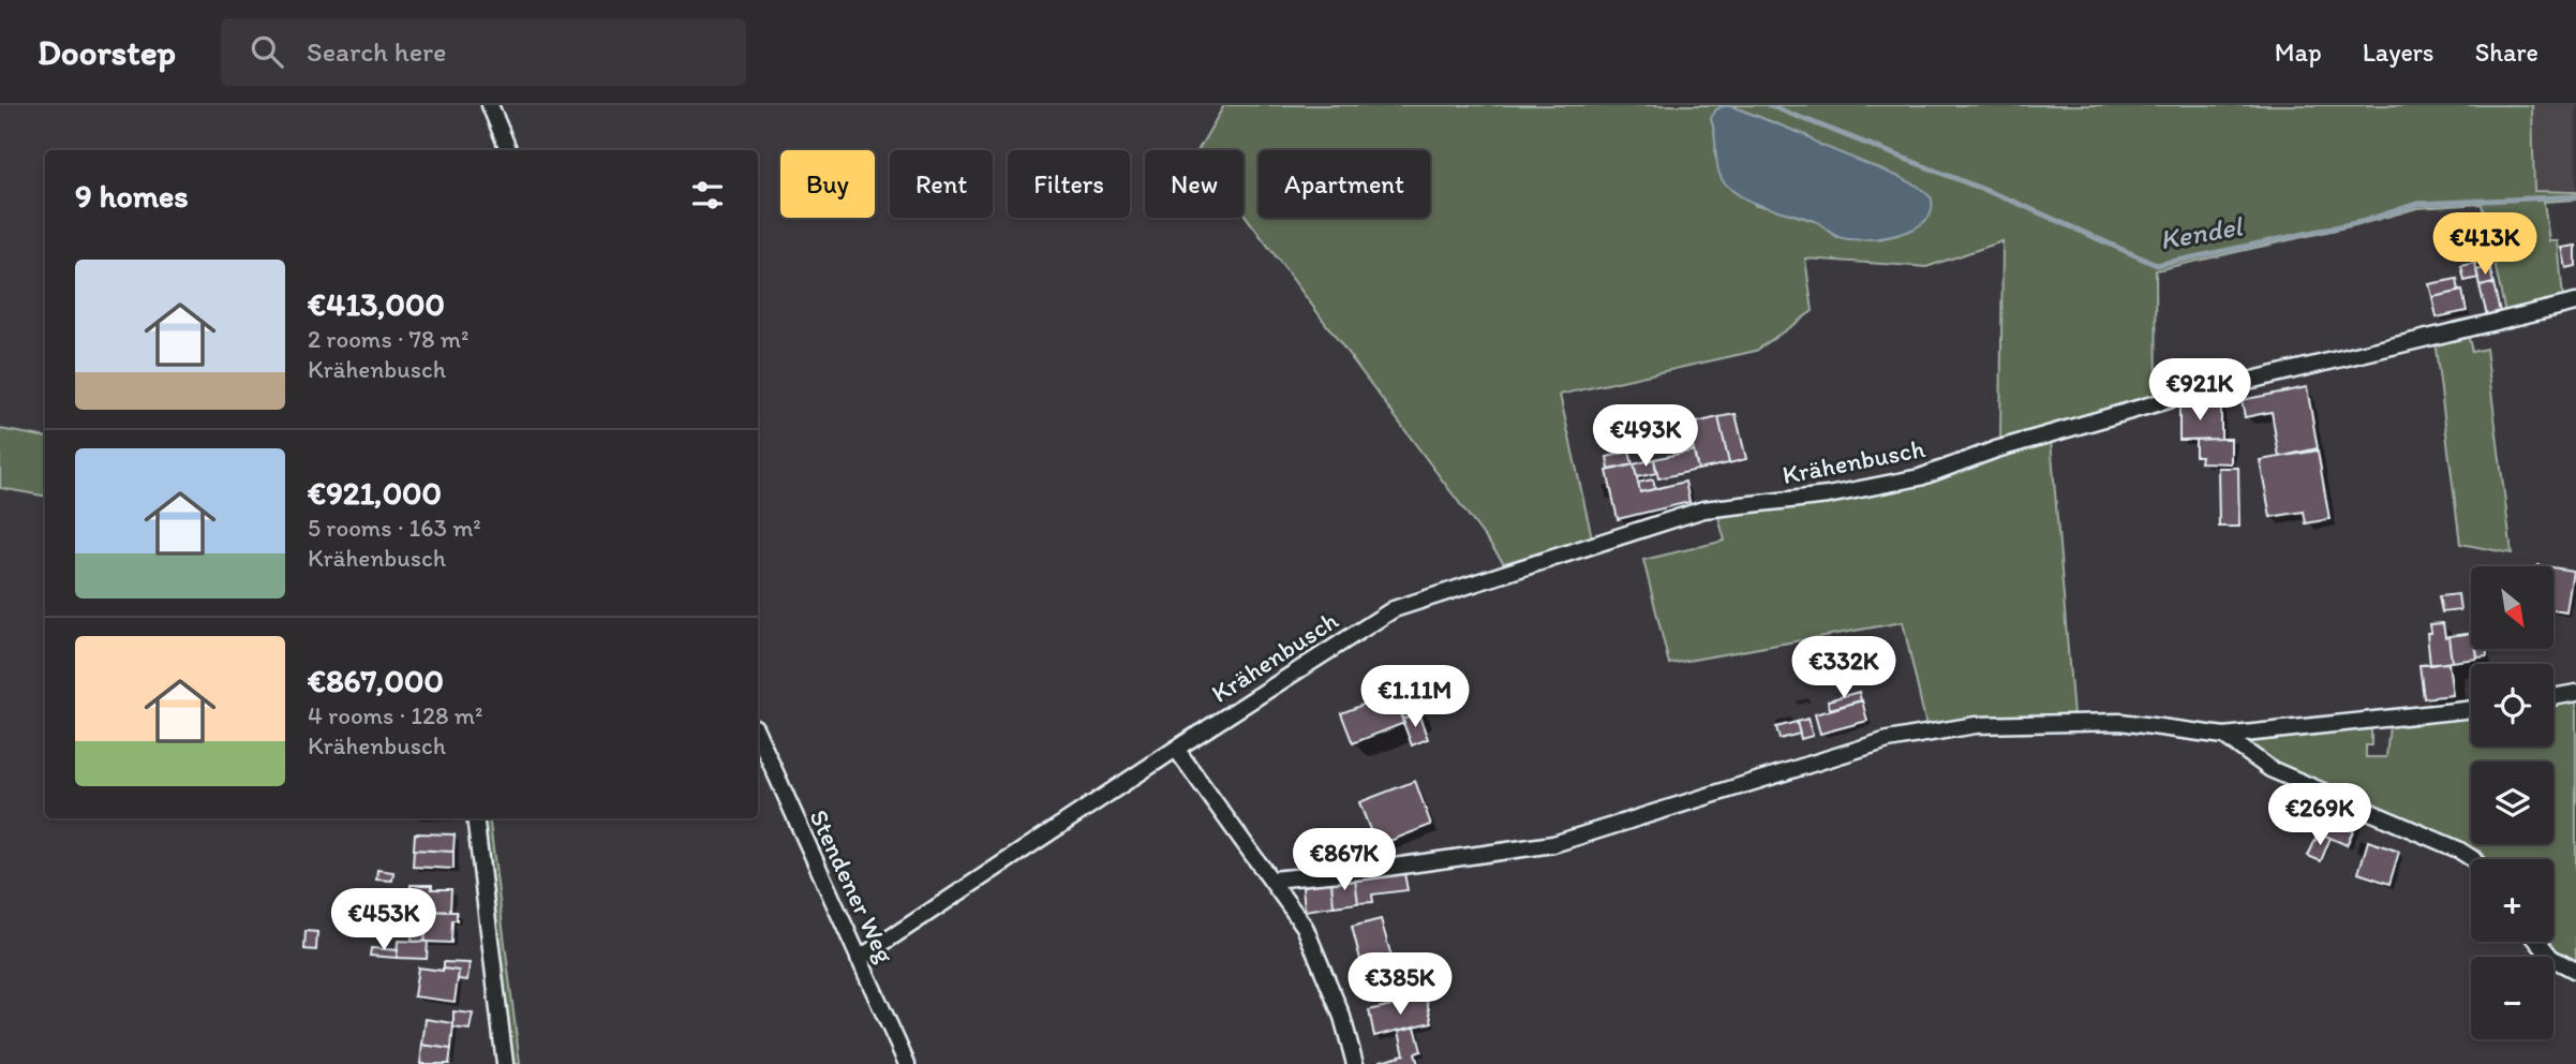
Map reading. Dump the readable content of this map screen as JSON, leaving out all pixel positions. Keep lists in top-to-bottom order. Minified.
{"streets":{"street":["Krähenbusch","Stendener Weg"]},"crossings":[["Krähenbusch","Stendener Weg"]],"water":["Kendel"],"north":"bottom right","page":{"header":"Doorstep","search":"Search here","nav":["Map","Layers","Share"],"chip":["Buy","Rent","Filters","New","Apartment"],"heading":"9 homes","price":["€413K","€921K","€493K","€332K","€1.11M","€269K","€867K","€453K","€385K"],"list":[{"name":"€413,000","note":"2 rooms · 78 m² · Krähenbusch"},{"name":"€921,000","note":"5 rooms · 163 m² · Krähenbusch"},{"name":"€867,000","note":"4 rooms · 128 m² · Krähenbusch"}],"map_buttons":["+","−"]}}
